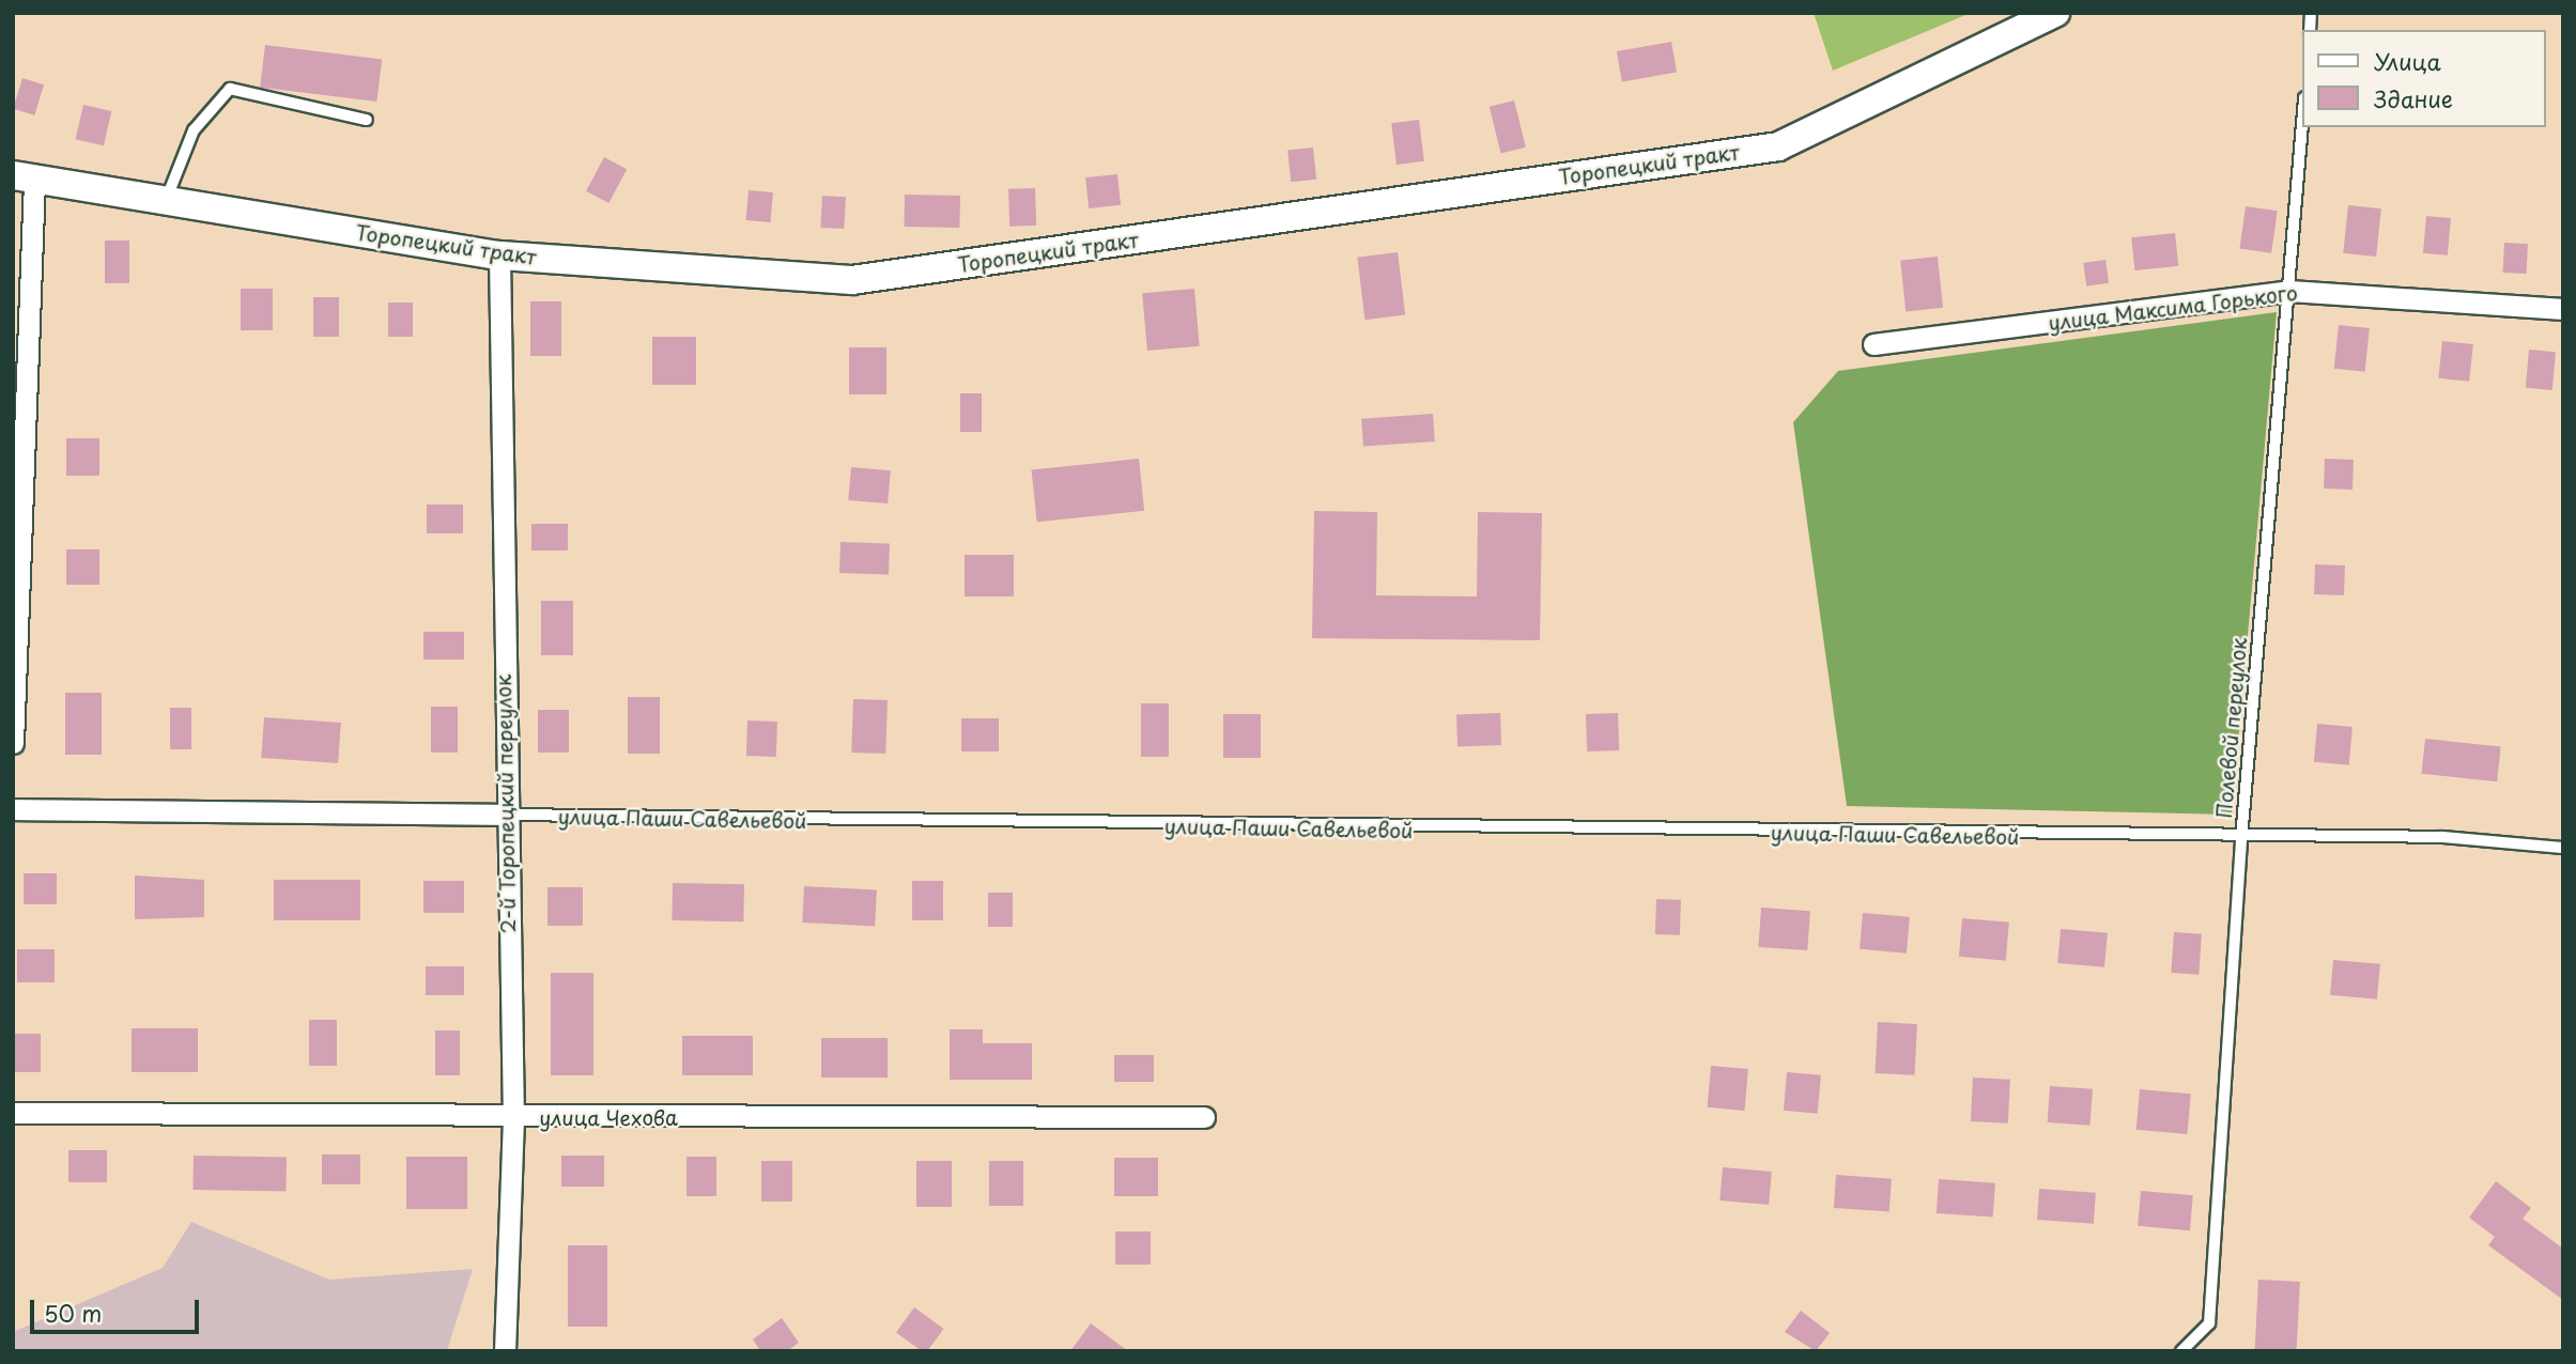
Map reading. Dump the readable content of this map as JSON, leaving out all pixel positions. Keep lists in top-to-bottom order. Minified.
{"streets":{"main road":["Торопецкий тракт"],"street":["улица Максима Горького","2-й Торопецкий переулок","улица Паши Савельевой","улица Чехова"],"lane":["Полевой переулок"]},"crossings":[["Торопецкий тракт","2-й Торопецкий переулок"],["улица Максима Горького","Полевой переулок"],["Полевой переулок","улица Паши Савельевой"],["2-й Торопецкий переулок","улица Паши Савельевой"],["2-й Торопецкий переулок","улица Чехова"]],"legend":["Улица","Здание"],"scale_bar":"50 m"}
